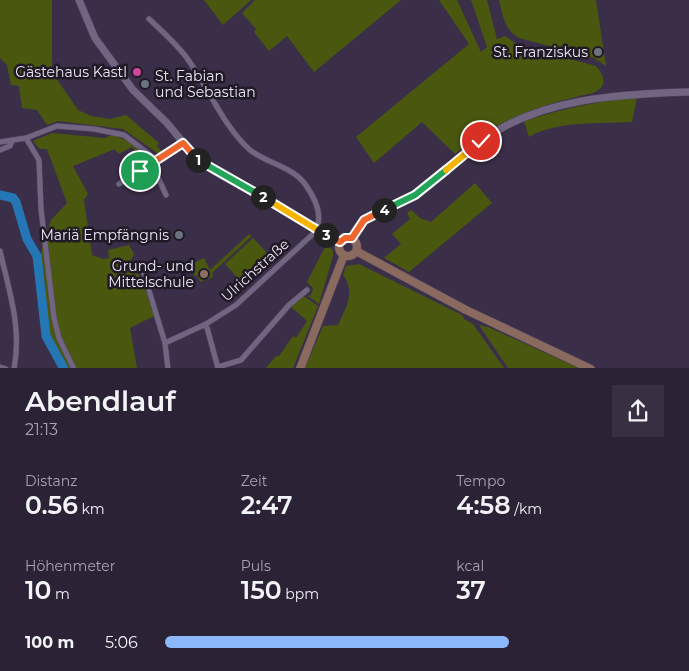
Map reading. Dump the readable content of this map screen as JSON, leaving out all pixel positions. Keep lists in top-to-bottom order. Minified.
{"streets":{"street":["Ulrichstraße"]},"places":["St. Franziskus","Gästehaus Kastl","St. Fabian und Sebastian","Mariä Empfängnis","Grund- und Mittelschule"],"page":{"pins":["1","2","4","3"],"heading":["Abendlauf","21:13"],"stats":[["Distanz","0.56 km"],["Zeit","2:47"],["Tempo","4:58 /km"],["Höhenmeter","10 m"],["Puls","150 bpm"],["kcal","37"]],"list":[{"name":"100 m","note":"5:06"}]}}
